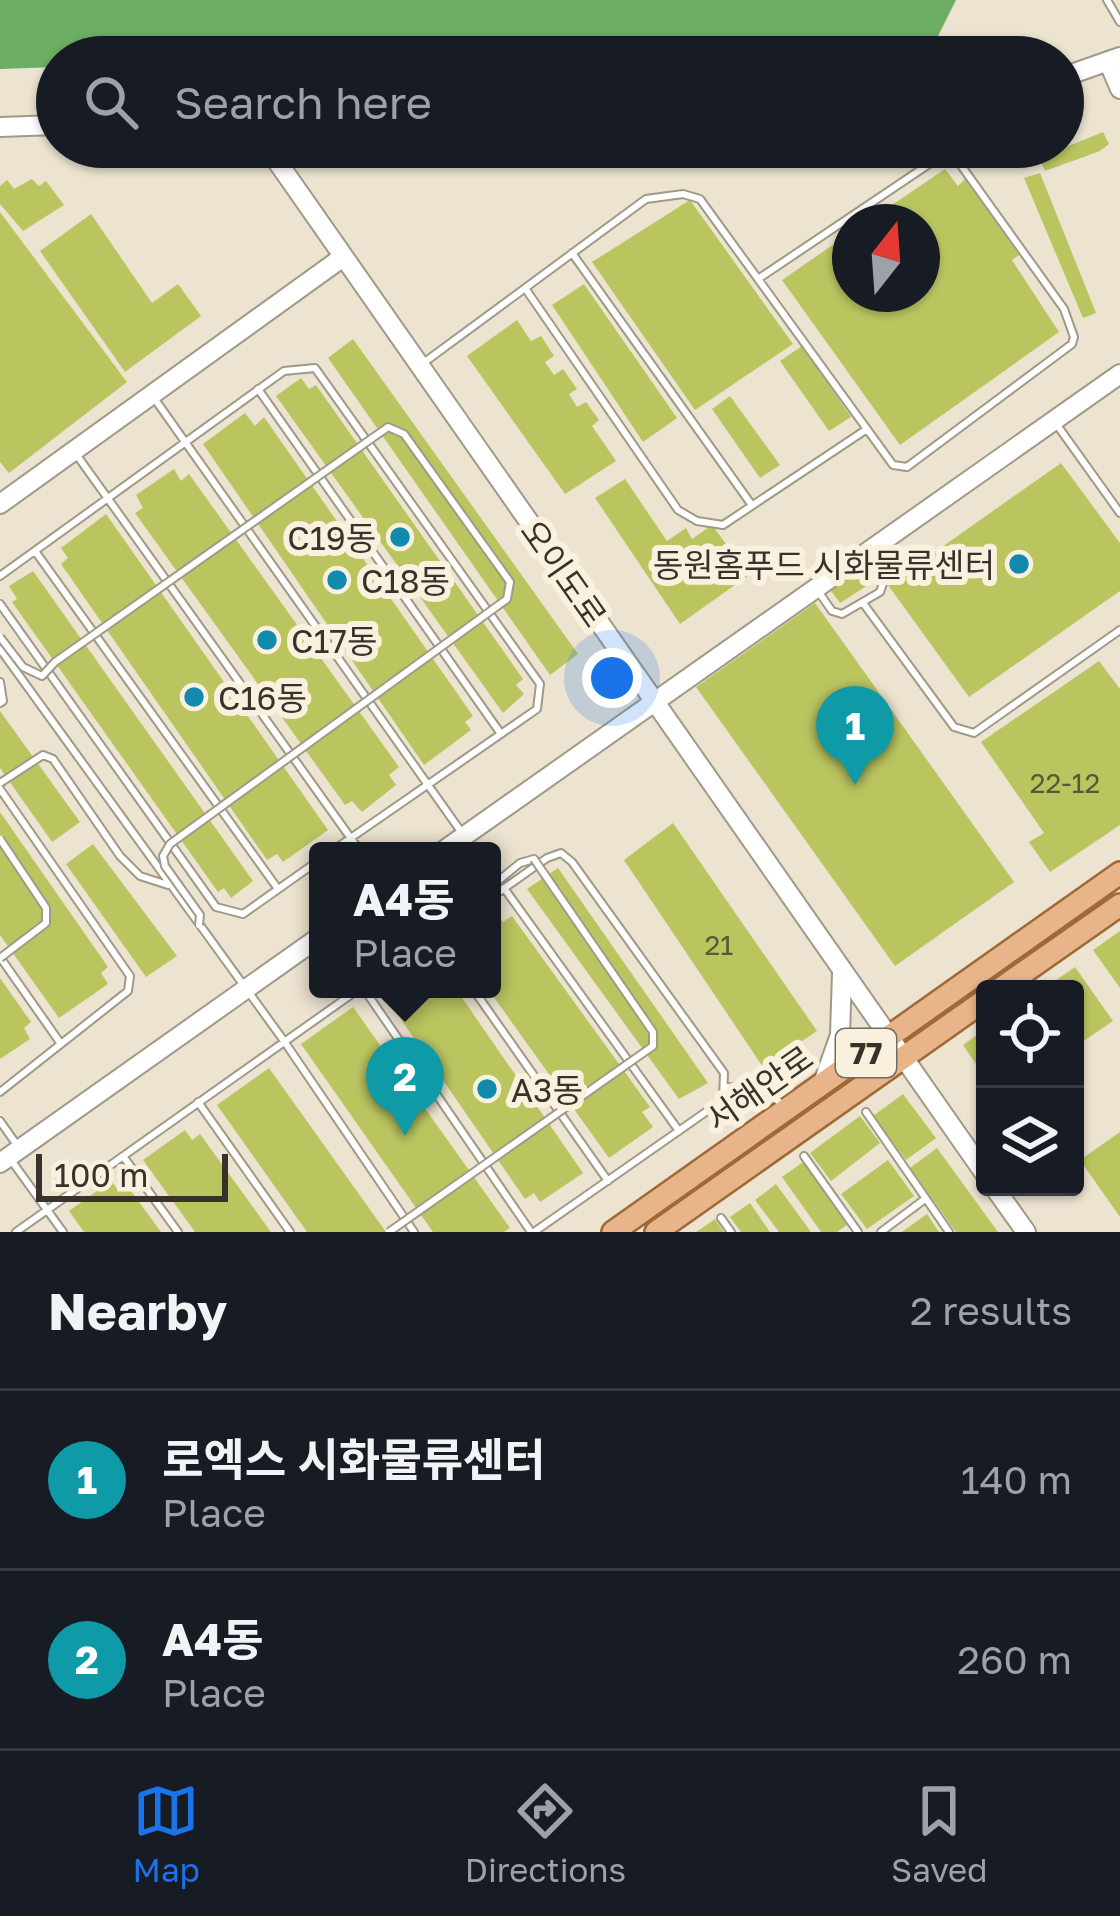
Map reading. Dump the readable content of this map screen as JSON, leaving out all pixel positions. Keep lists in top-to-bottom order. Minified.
{"streets":{"main road":["77","서해안로"],"street":["오이도로"]},"crossings":[["오이도로","서해안로"]],"places":["C19동","동원홈푸드 시화물류센터","C18동","C17동","C16동","A3동"],"house_numbers":["22-12","21"],"scale_bar":"100 m","north":"top","page":{"search":"Search here","pins":["1","2"],"popup":["A4동","Place"],"scale":"100 m","heading":["Nearby","2 results"],"list":[{"mark":"1","name":"로엑스 시화물류센터","note":"Place","value":"140 m"},{"mark":"2","name":"A4동","note":"Place","value":"260 m"}],"nav":["Map","Directions","Saved"]}}
